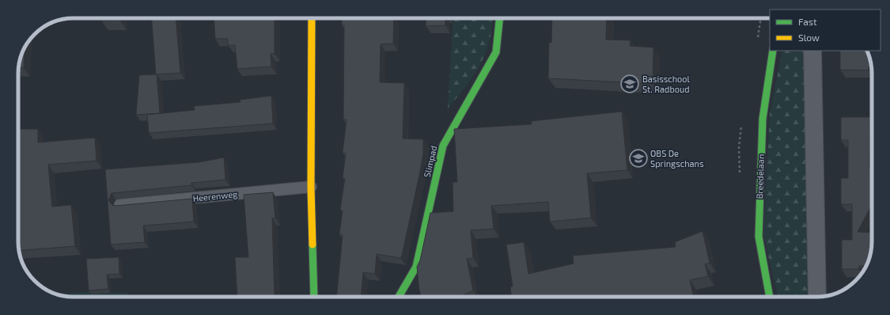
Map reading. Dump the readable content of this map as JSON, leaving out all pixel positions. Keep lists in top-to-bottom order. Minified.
{"streets":{"street":["Slimpad","Breedelaan"],"lane":["Heerenweg"]},"places":{"school or university":["Basisschool St. Radboud","OBS De Springschans"]},"legend":["Fast","Slow"]}
